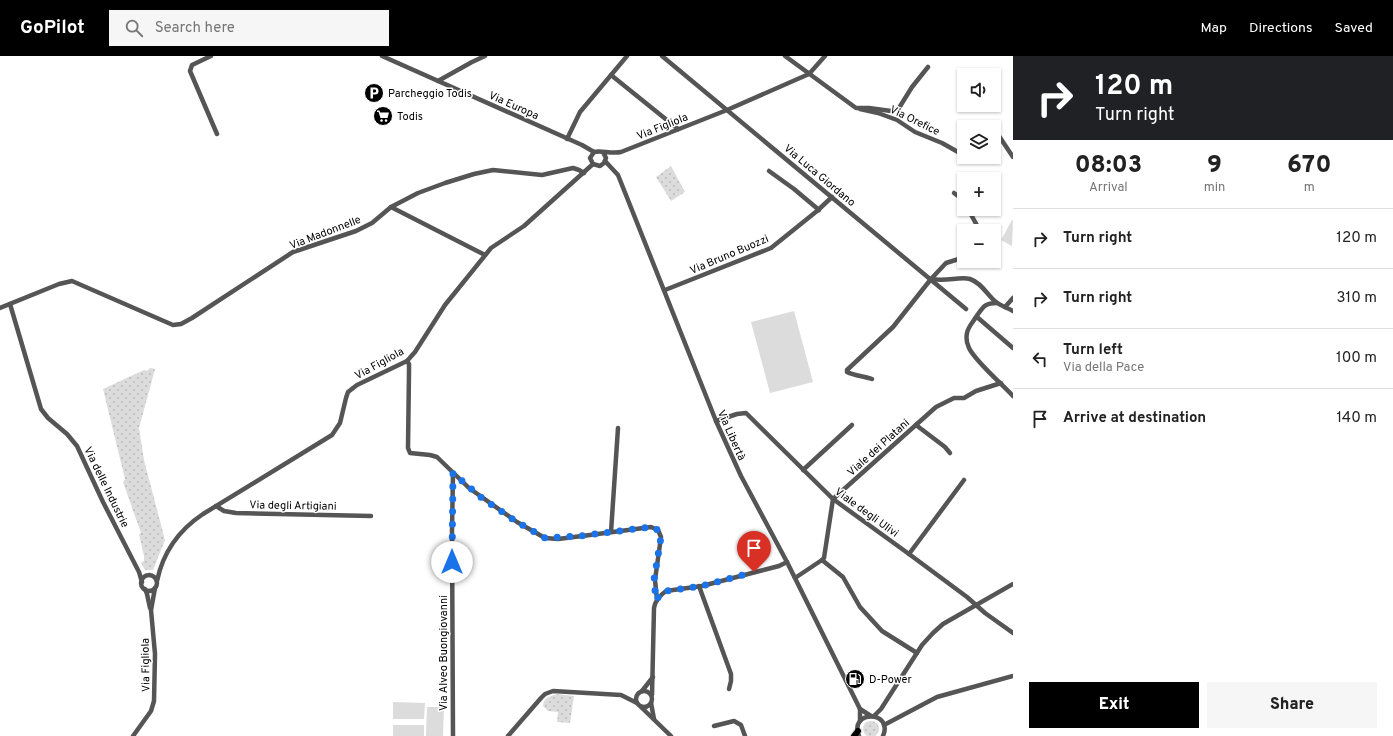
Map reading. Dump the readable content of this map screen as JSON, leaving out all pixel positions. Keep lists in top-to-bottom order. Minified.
{"streets":{"street":["Via Europa","Via Orefice","Via Figliola","Via Luca Giordano","Via Madonnelle","Via Bruno Buozzi","Via Libertà","Viale dei Platani","Via delle Industrie","Via degli Artigiani","Viale degli Ulivi","Via Alveo Buongiovanni"]},"crossings":[["Via Europa","Via Figliola"],["Via Europa","Via Libertà"],["Via Figliola","Via Luca Giordano"],["Via Figliola","Via Madonnelle"],["Via Figliola","Via Libertà"],["Via Figliola","Via delle Industrie"],["Via Figliola","Via degli Artigiani"],["Via Luca Giordano","Via Bruno Buozzi"],["Via Madonnelle","Via delle Industrie"],["Via Bruno Buozzi","Via Libertà"],["Via Libertà","Viale degli Ulivi"],["Viale dei Platani","Viale degli Ulivi"]],"places":{"parking":["Parcheggio Todis"],"supermarket":["Todis"],"fuel station":["D-Power"]},"page":{"header":"GoPilot","search":"Search here","nav":["Map","Directions","Saved"],"turn":["120 m","Turn right"],"map_buttons":["+","−"],"eta":["08:03","Arrival","9","min","670","m"],"list":[{"name":"Turn right","value":"120 m"},{"name":"Turn right","value":"310 m"},{"name":"Turn left","note":"Via della Pace","value":"100 m"},{"name":"Arrive at destination","value":"140 m"}],"buttons":["Exit","Share"]}}
